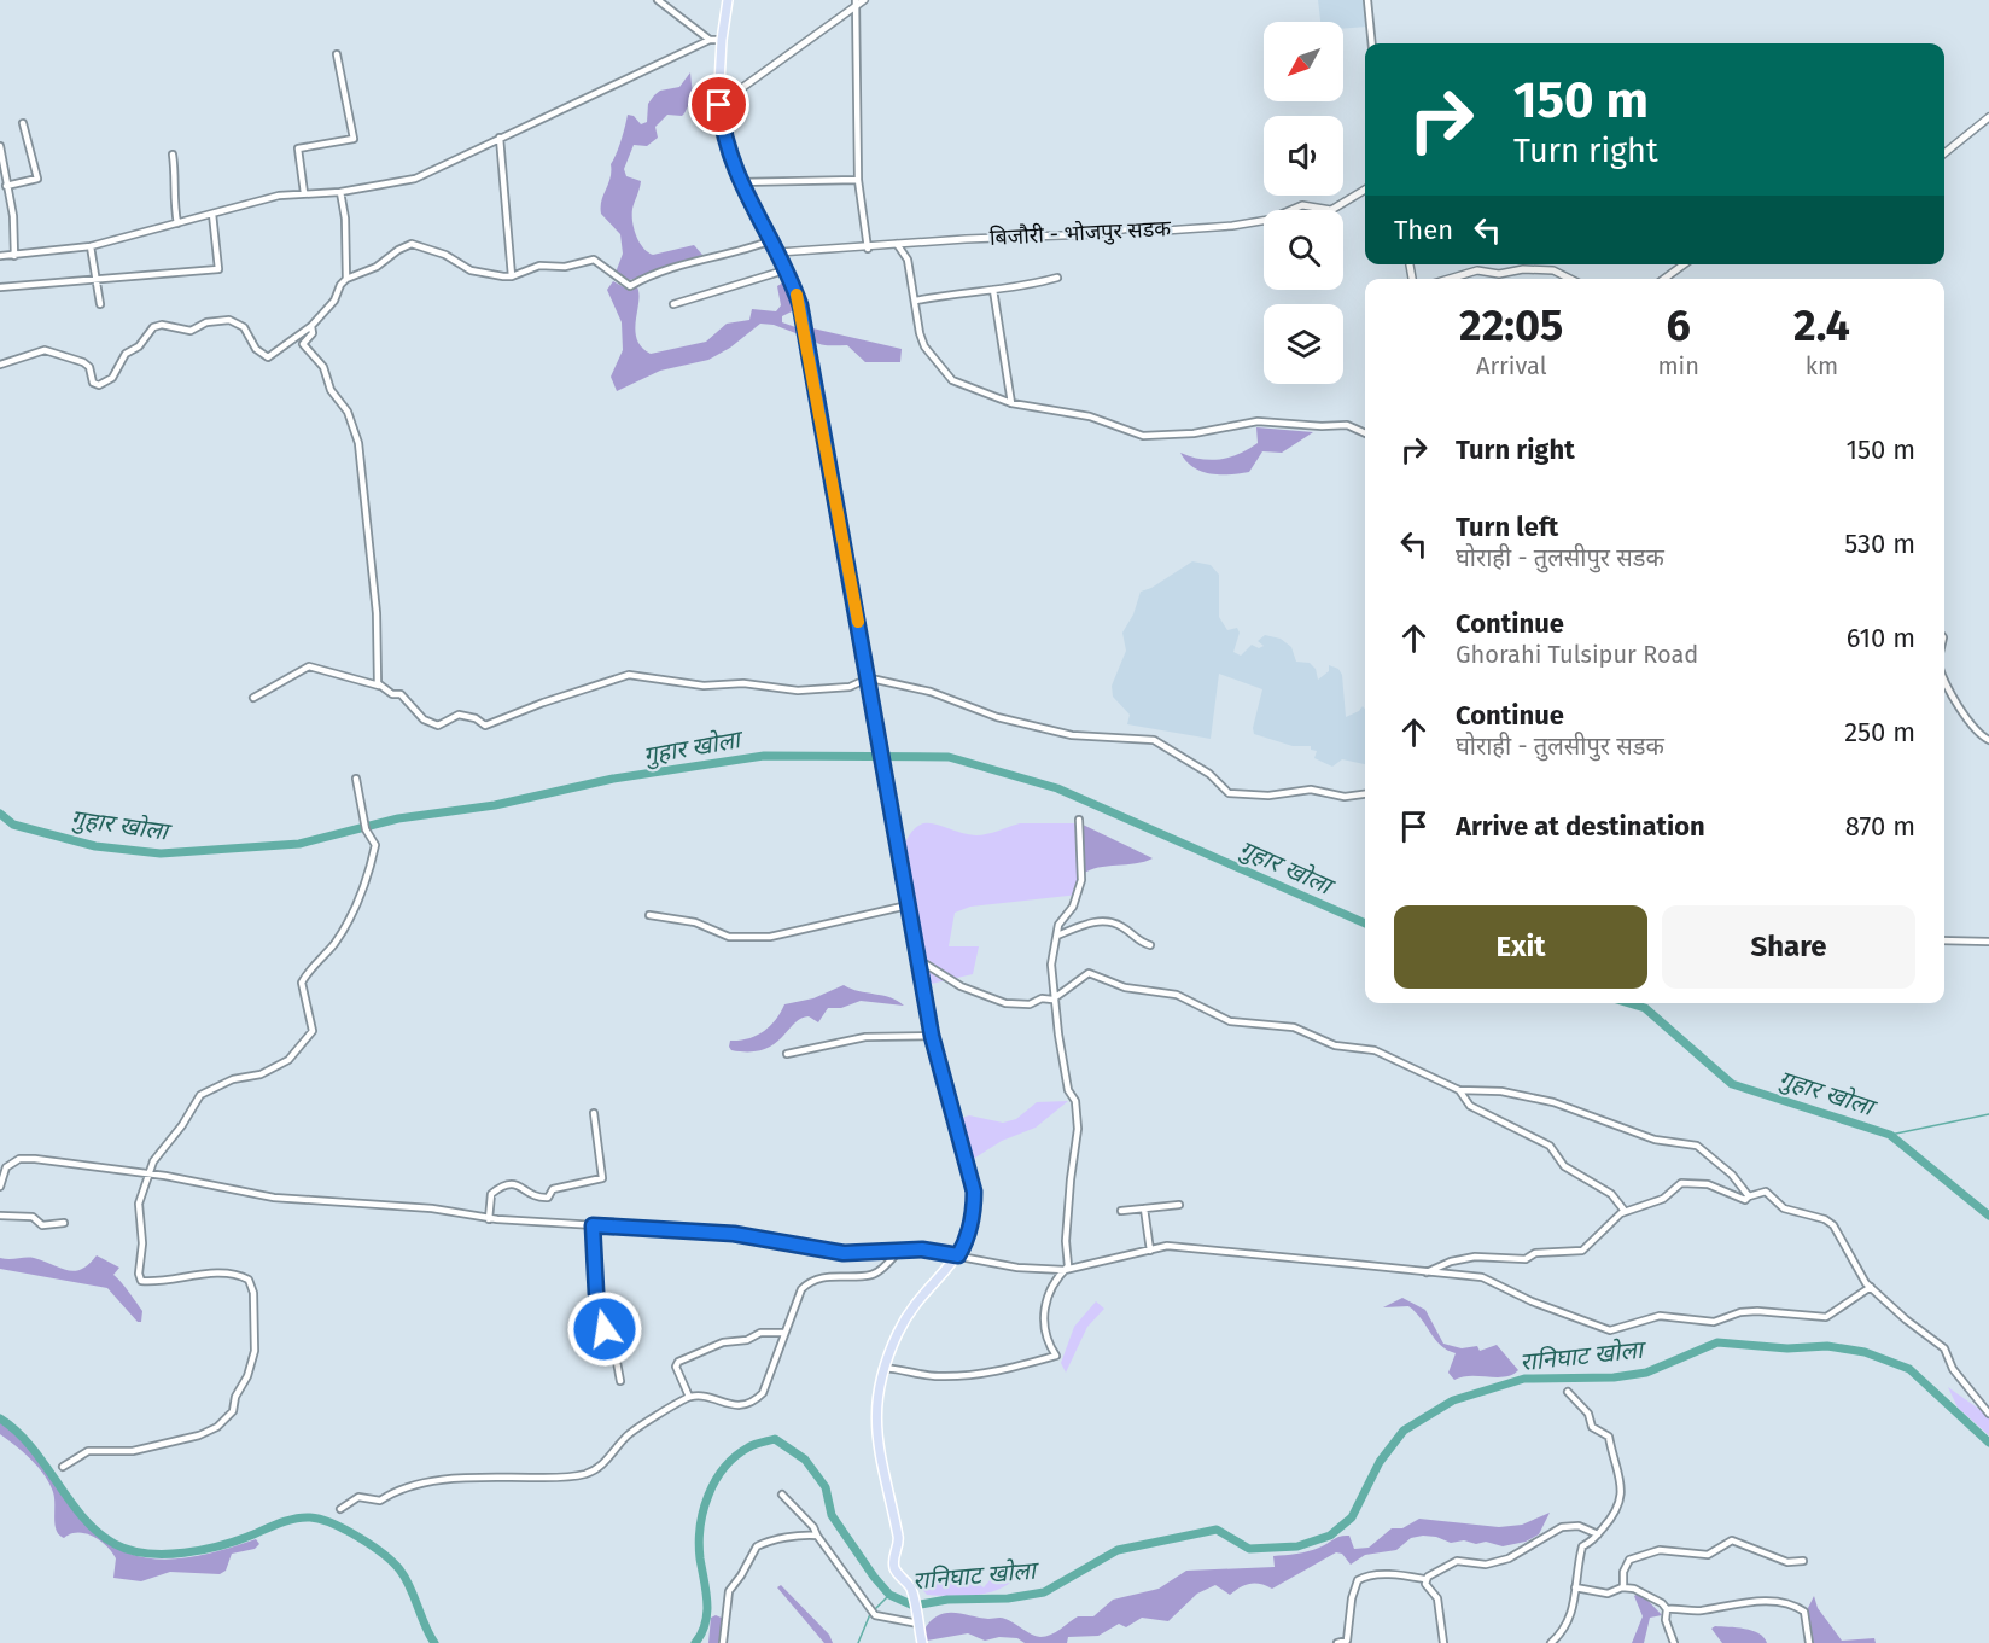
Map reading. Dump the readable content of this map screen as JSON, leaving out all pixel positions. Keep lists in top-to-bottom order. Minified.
{"streets":{"street":["बिजौरी - भोजपुर सडक"]},"water":["गुहार खोला","रानिघाट खोला"],"north":"bottom left","page":{"turn":["150 m","Turn right"],"then":"Then","eta":["22:05","Arrival","6","min","2.4","km"],"list":[{"name":"Turn right","value":"150 m"},{"name":"Turn left","note":"घोराही - तुलसीपुर सडक","value":"530 m"},{"name":"Continue","note":"Ghorahi Tulsipur Road","value":"610 m"},{"name":"Continue","note":"घोराही - तुलसीपुर सडक","value":"250 m"},{"name":"Arrive at destination","value":"870 m"}],"buttons":["Exit","Share"]}}
